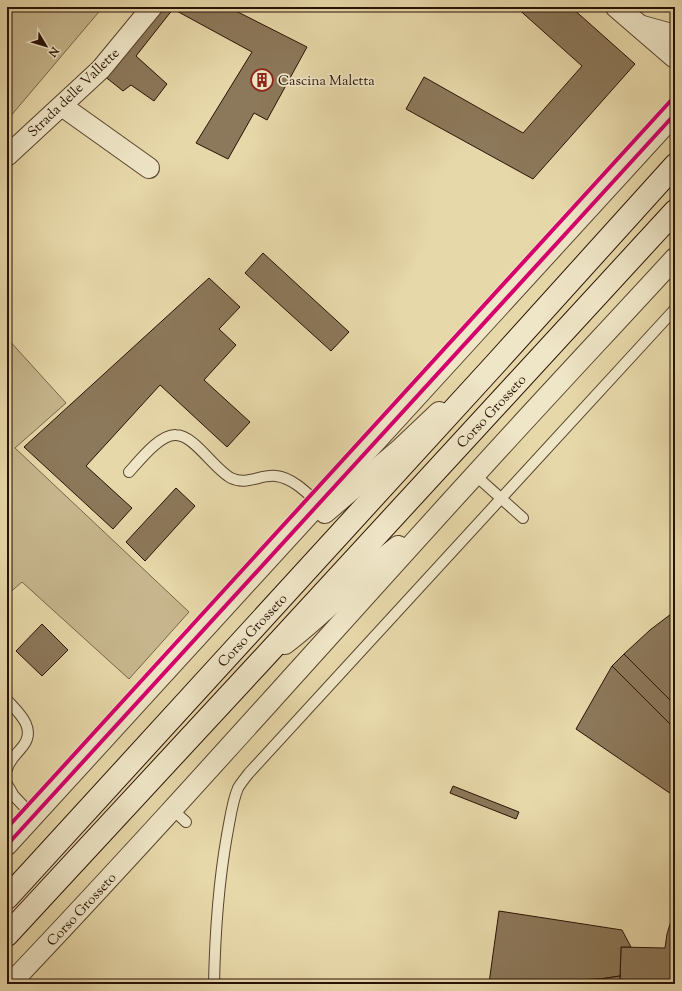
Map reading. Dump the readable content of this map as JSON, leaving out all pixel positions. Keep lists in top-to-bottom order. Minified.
{"streets":{"main road":["Corso Grosseto"],"street":["Strada delle Vallette"]},"places":{"building":["Cascina Maletta"]},"north":"bottom right"}
